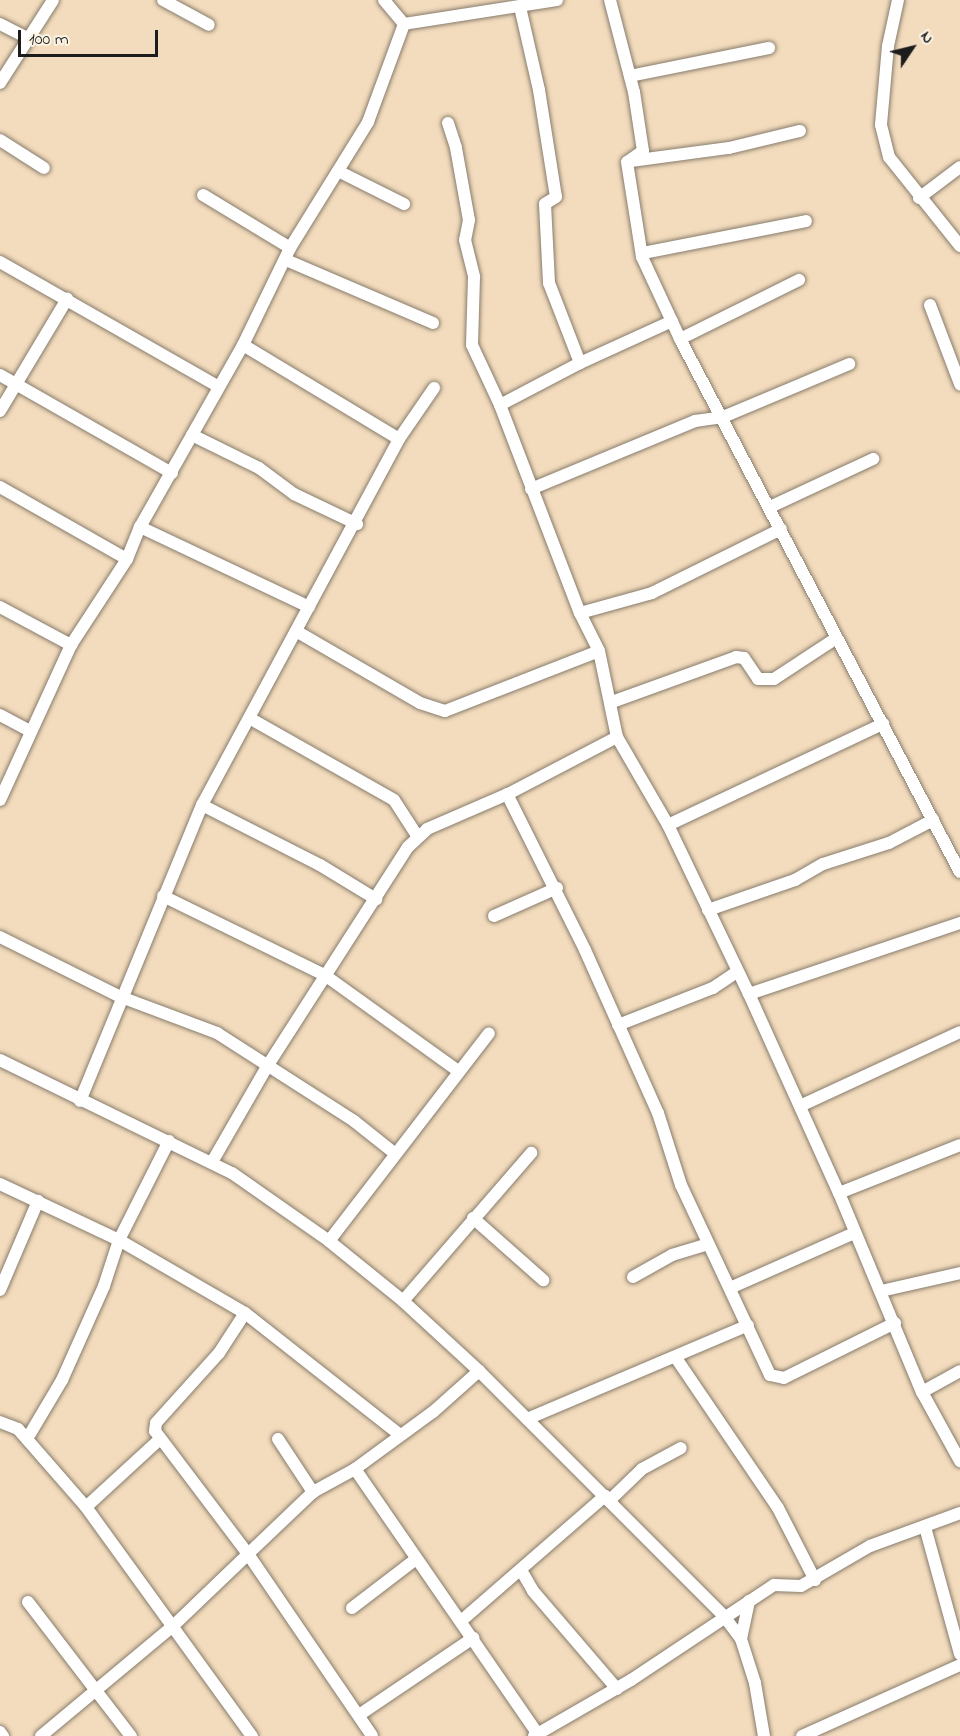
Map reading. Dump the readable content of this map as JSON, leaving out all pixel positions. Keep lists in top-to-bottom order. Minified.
{"scale_bar":"100 m","north":"top right"}
